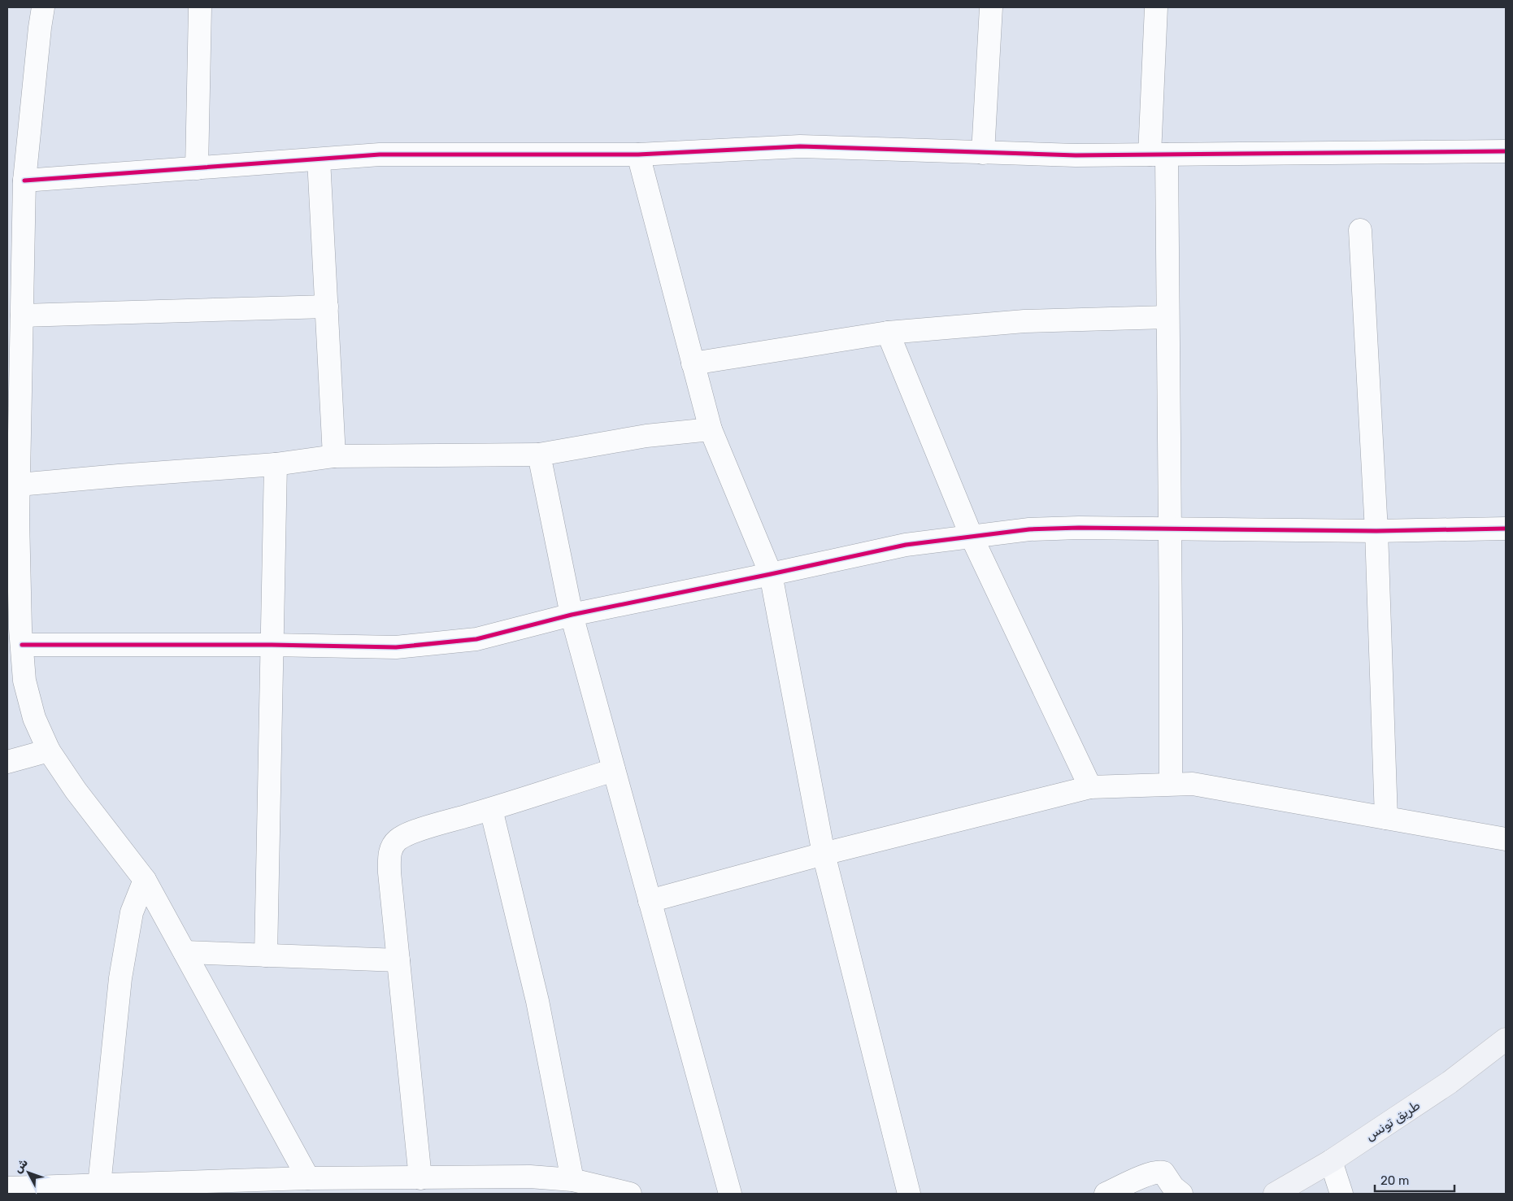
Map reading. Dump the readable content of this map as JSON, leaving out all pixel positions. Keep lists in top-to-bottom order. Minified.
{"streets":{"main road":["طريق تونس"]},"scale_bar":"20 m","north":"top left"}
